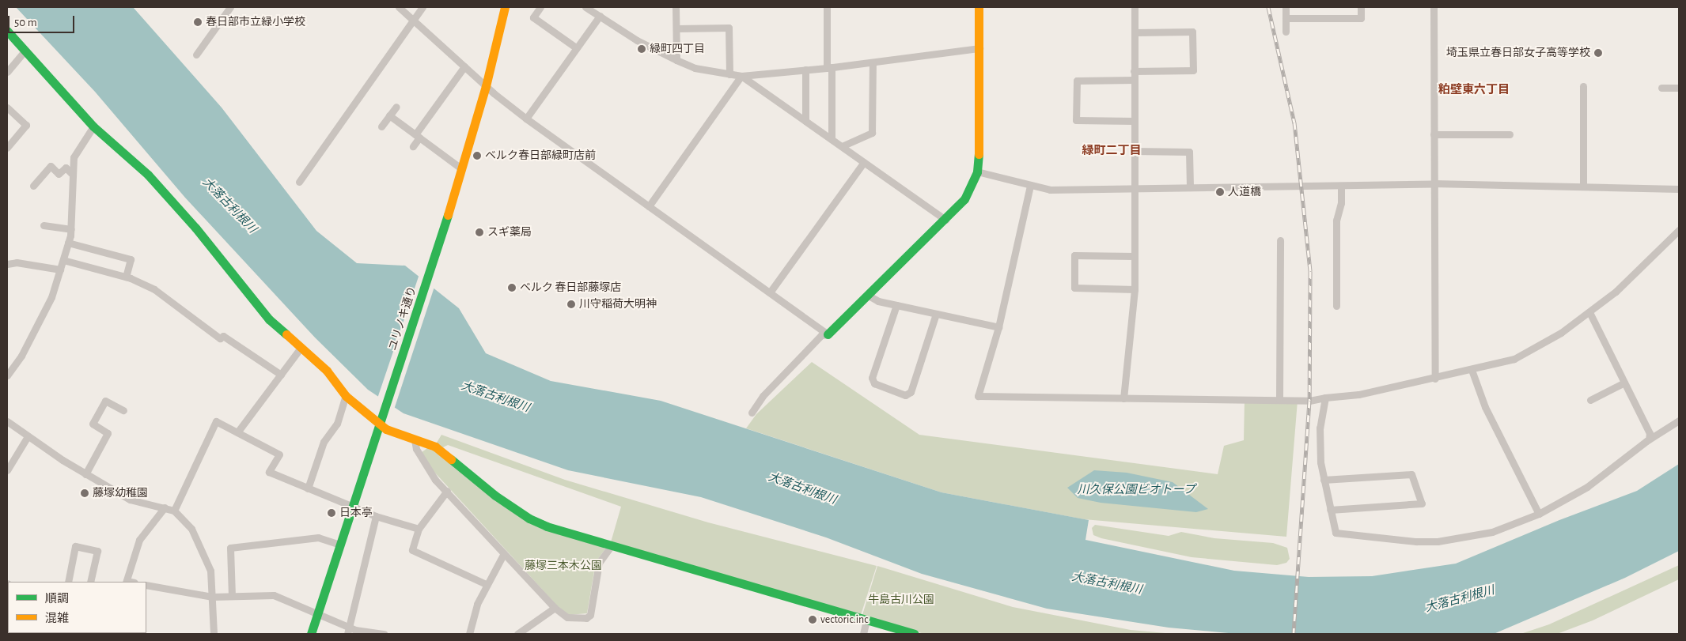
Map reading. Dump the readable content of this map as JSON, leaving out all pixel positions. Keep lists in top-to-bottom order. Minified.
{"streets":{"street":["ユリノキ通り"]},"districts":["粕壁東六丁目","緑町二丁目"],"water":["大落古利根川","川久保公園ビオトープ"],"parks":["藤塚三本木公園","牛島古川公園"],"places":["春日部市立緑小学校","緑町四丁目","埼玉県立春日部女子高等学校","ベルク春日部緑町店前","人道橋","スギ薬局","ベルク 春日部藤塚店","川守稲荷大明神","藤塚幼稚園","日本亭","vectoric.inc"],"legend":["順調","混雑"],"scale_bar":"50 m"}
